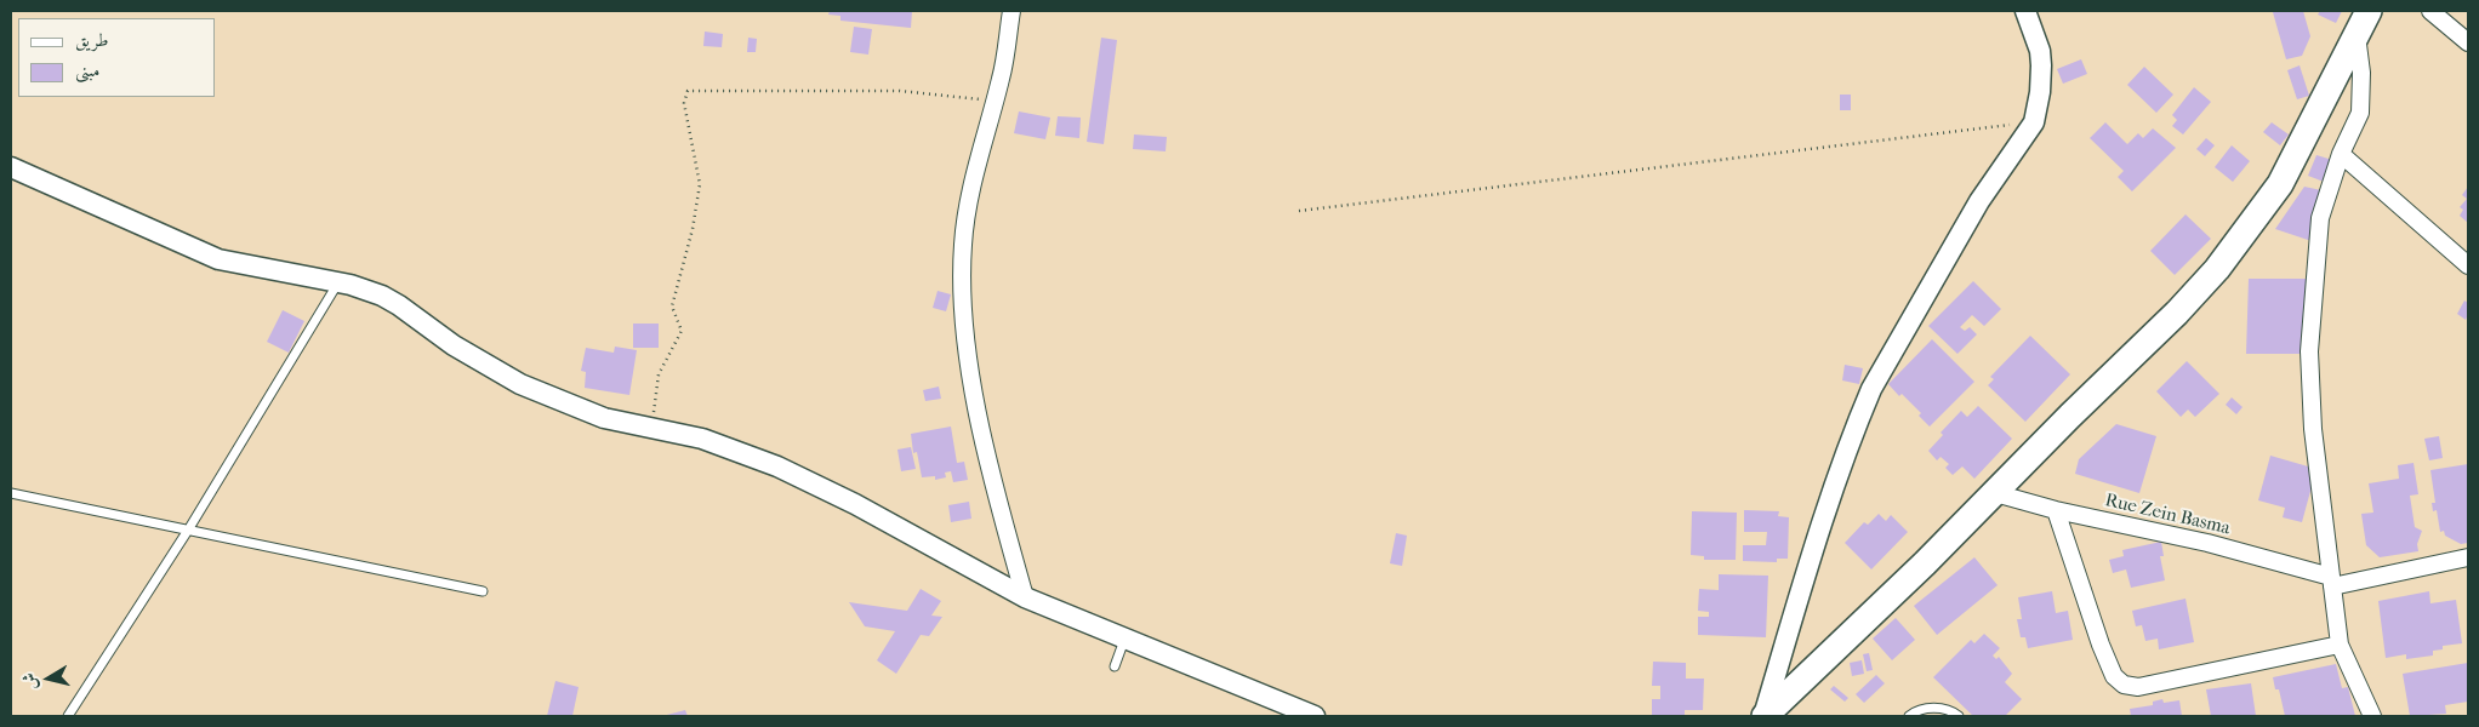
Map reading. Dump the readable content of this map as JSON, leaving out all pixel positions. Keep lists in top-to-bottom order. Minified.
{"streets":{"street":["Rue Zein Basma"]},"legend":["طريق","مبنى"],"north":"left"}
